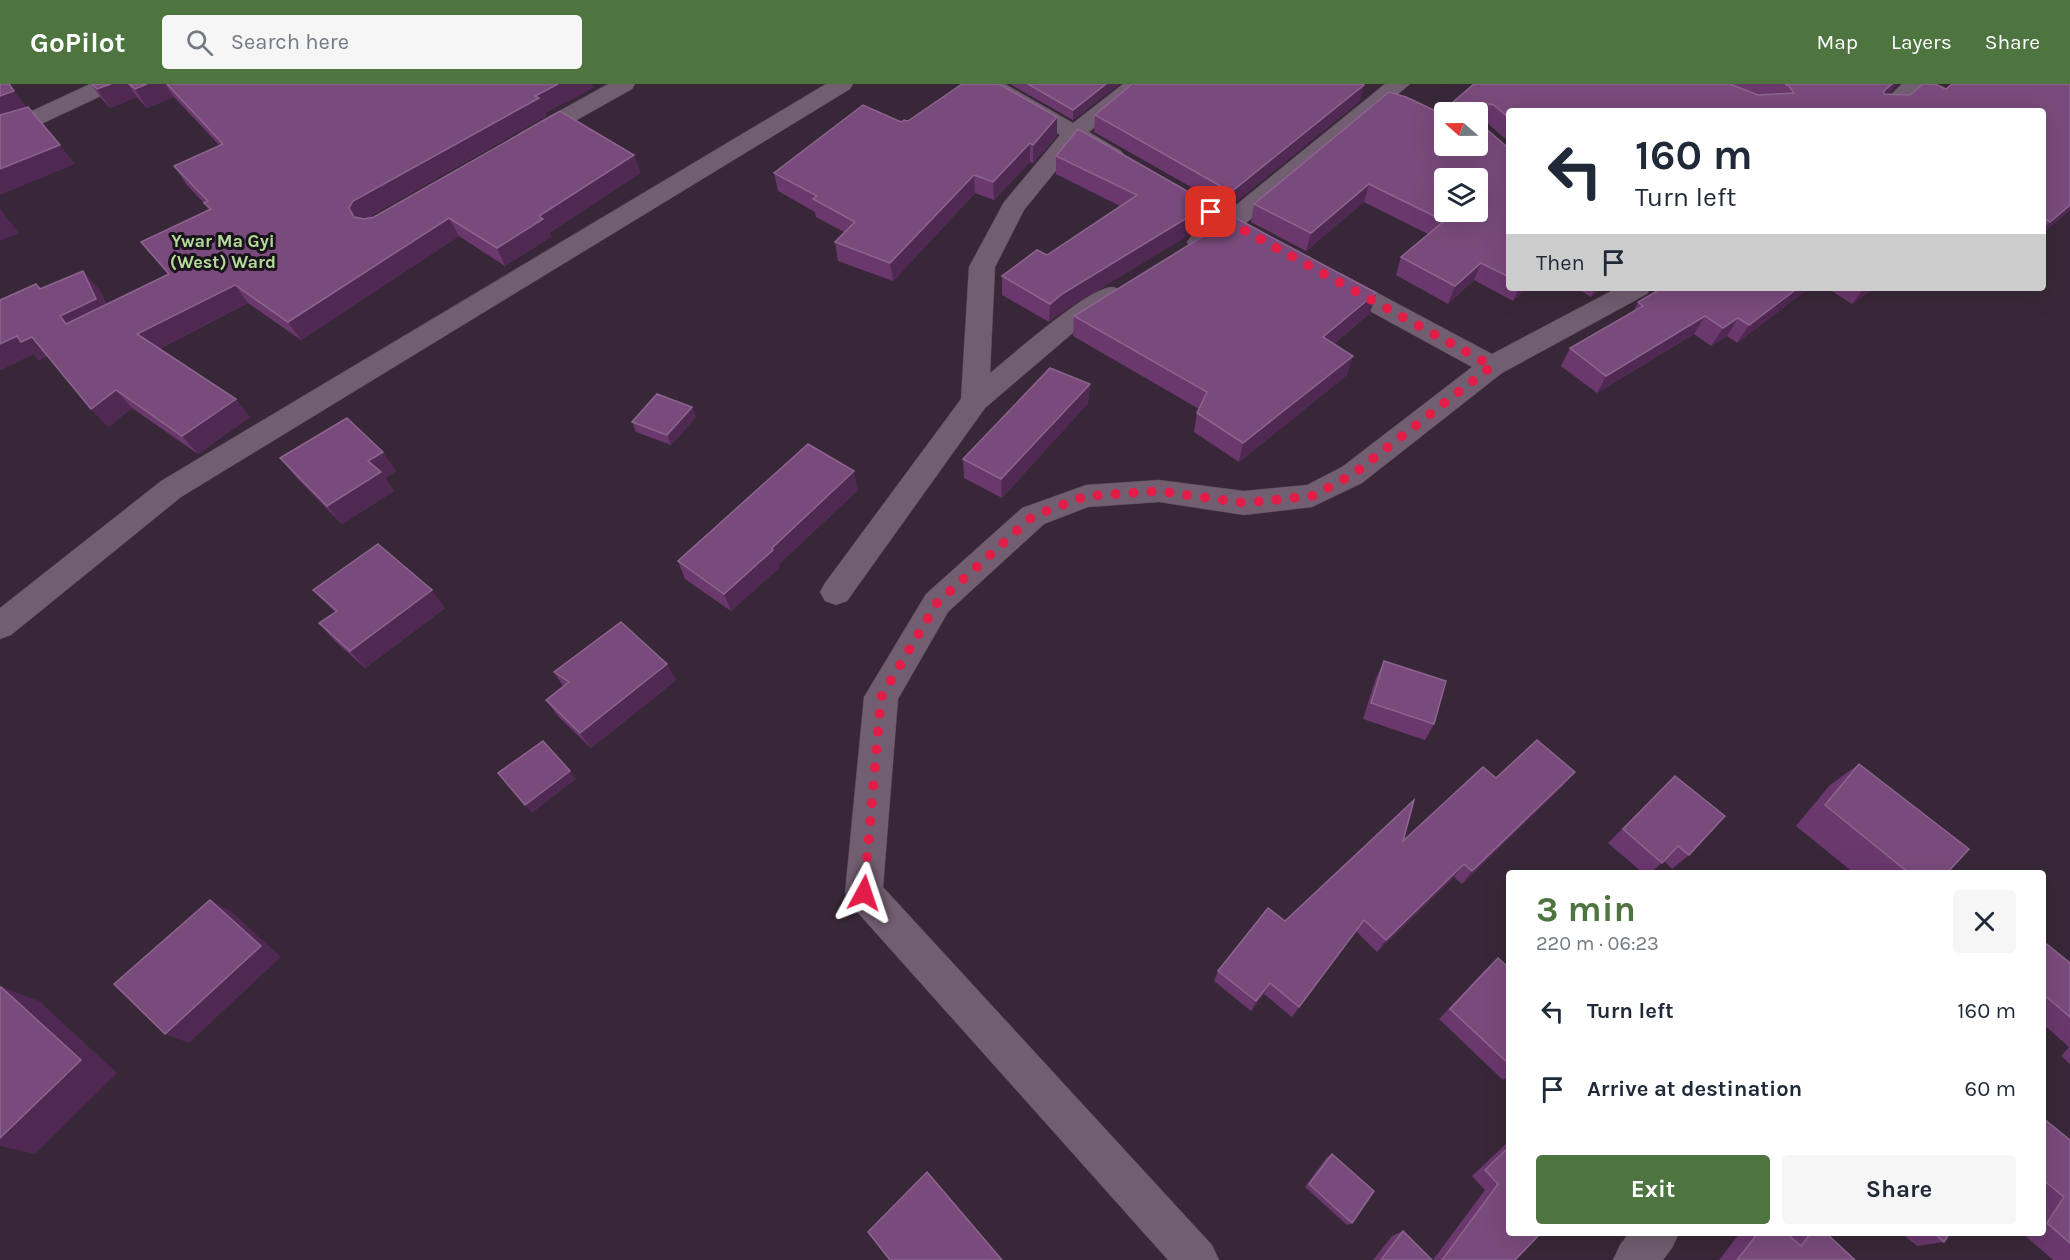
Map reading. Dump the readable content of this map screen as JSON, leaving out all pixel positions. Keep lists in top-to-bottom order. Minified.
{"districts":["Ywar Ma Gyi (West) Ward"],"north":"left","page":{"header":"GoPilot","search":"Search here","nav":["Map","Layers","Share"],"turn":["160 m","Turn left"],"then":"Then","heading":["3 min","220 m · 06:23"],"list":[{"name":"Turn left","value":"160 m"},{"name":"Arrive at destination","value":"60 m"}],"buttons":["Exit","Share"]}}
